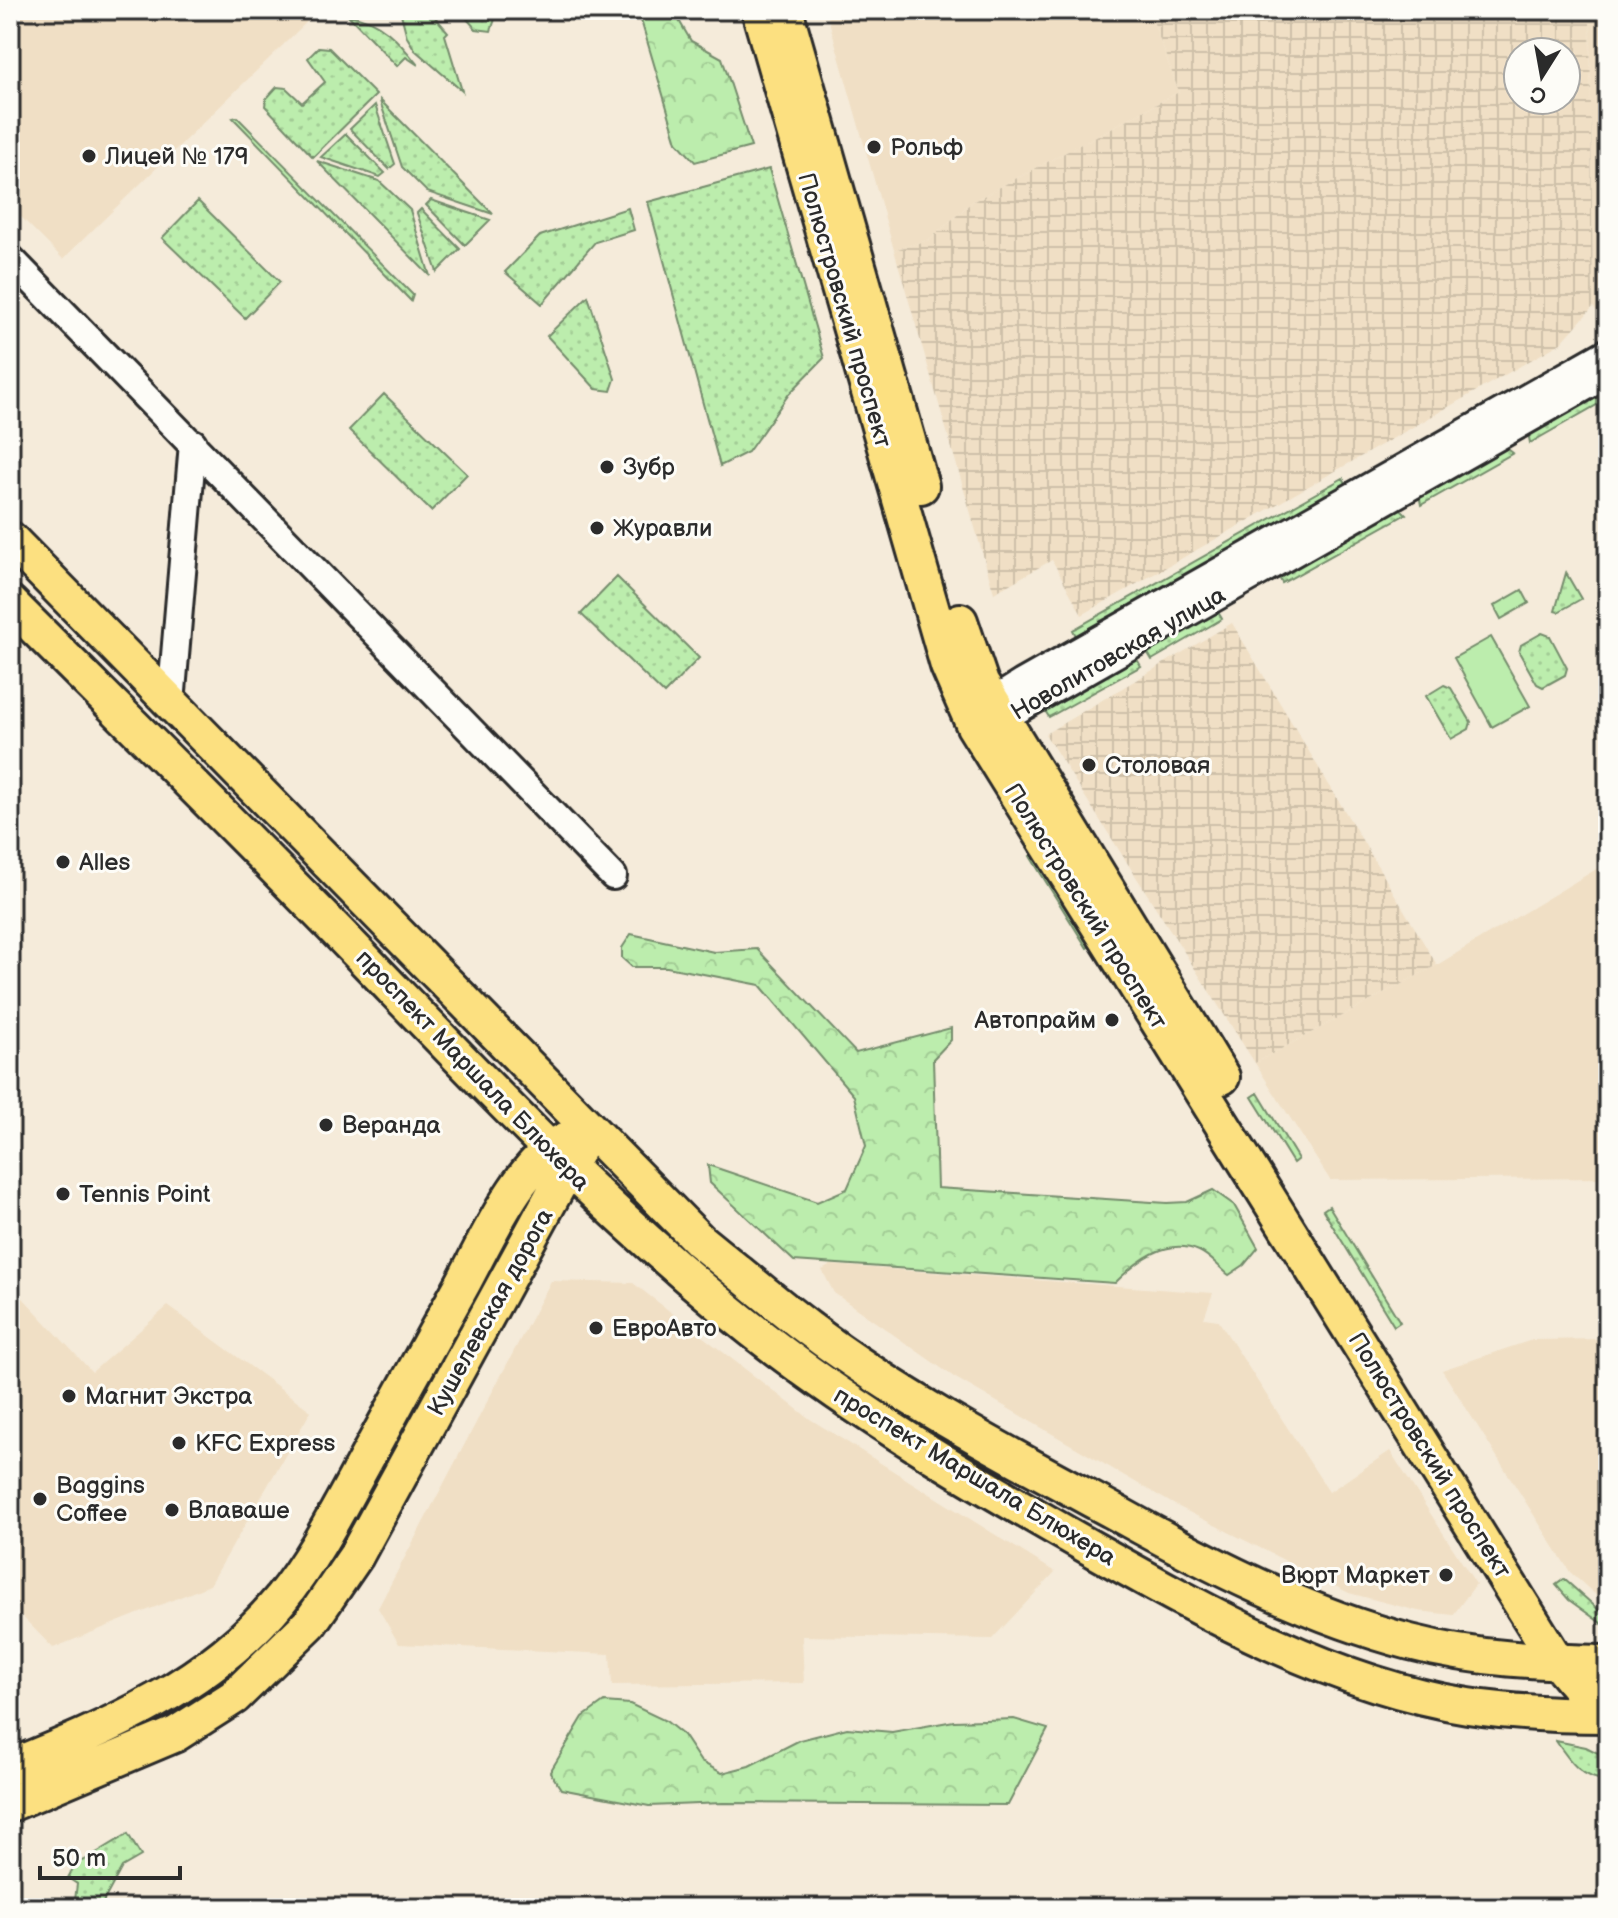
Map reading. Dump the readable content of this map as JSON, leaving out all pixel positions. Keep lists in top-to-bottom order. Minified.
{"streets":{"main road":["Полюстровский проспект","проспект Маршала Блюхера","Кушелевская дорога"],"street":["Новолитовская улица"]},"crossings":[["Полюстровский проспект","Новолитовская улица"],["Полюстровский проспект","проспект Маршала Блюхера"],["проспект Маршала Блюхера","Кушелевская дорога"]],"places":["Рольф","Лицей № 179","Зубр","Журавли","Столовая","Alles","Автопрайм","Веранда","Tennis Point","ЕвроАвто","Магнит Экстра","KFC Express","Baggins Coffee","Влаваше","Вюрт Маркет"],"scale_bar":"50 m","north":"bottom"}
